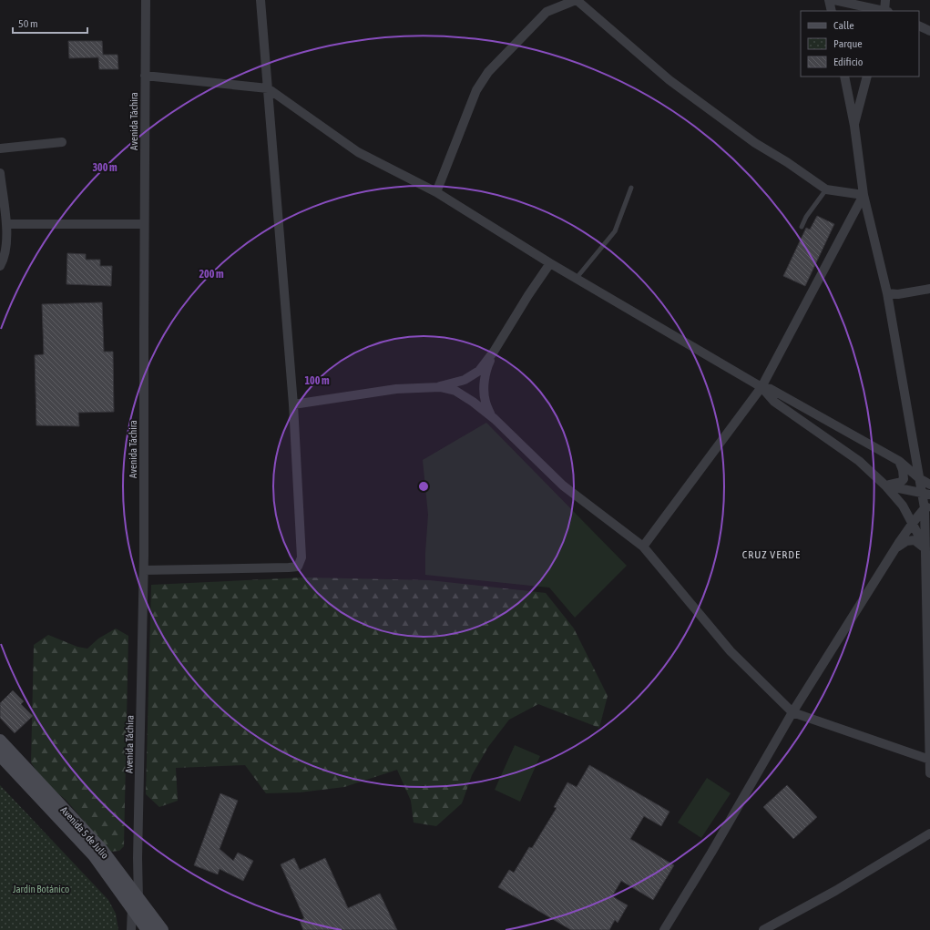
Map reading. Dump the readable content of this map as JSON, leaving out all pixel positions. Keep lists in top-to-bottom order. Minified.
{"streets":{"street":["Avenida Táchira","Avenida 5 de Julio"]},"crossings":[["Avenida Táchira","Avenida 5 de Julio"]],"districts":["CRUZ VERDE"],"parks":["Jardín Botánico"],"legend":["Calle","Parque","Edificio"],"scale_bar":"50 m","rings":["300 m","200 m","100 m"]}
